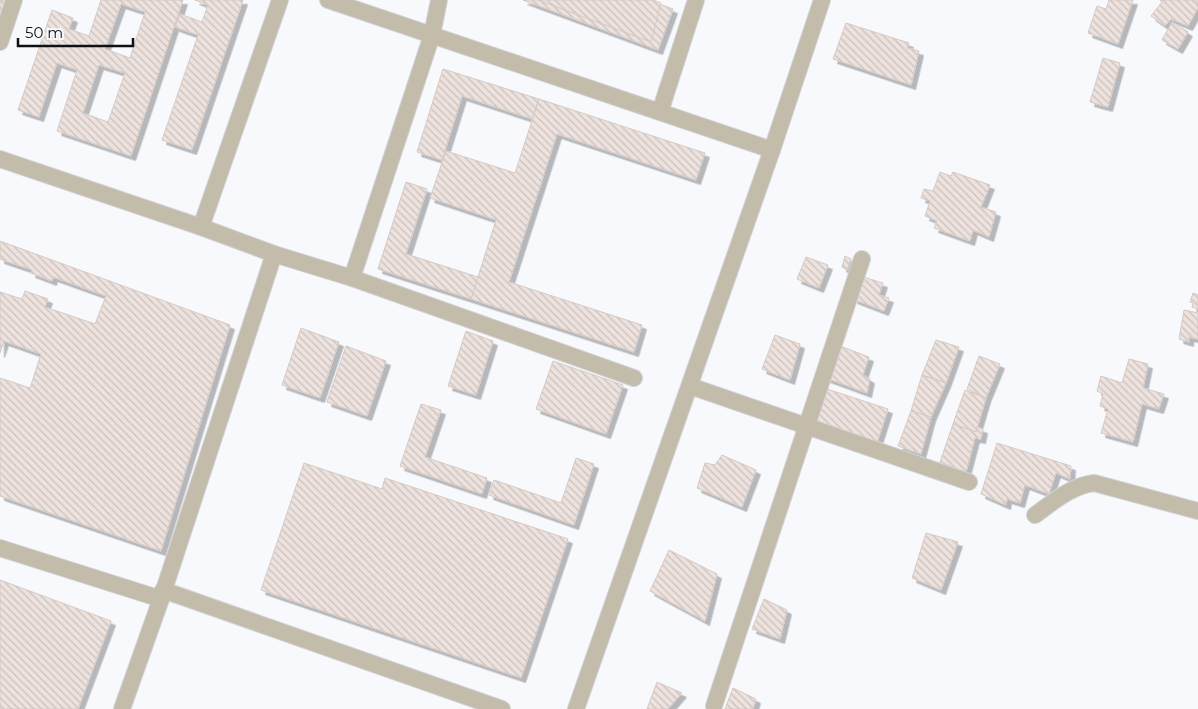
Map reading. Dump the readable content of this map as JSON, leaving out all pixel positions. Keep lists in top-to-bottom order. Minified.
{"scale_bar":"50 m"}
